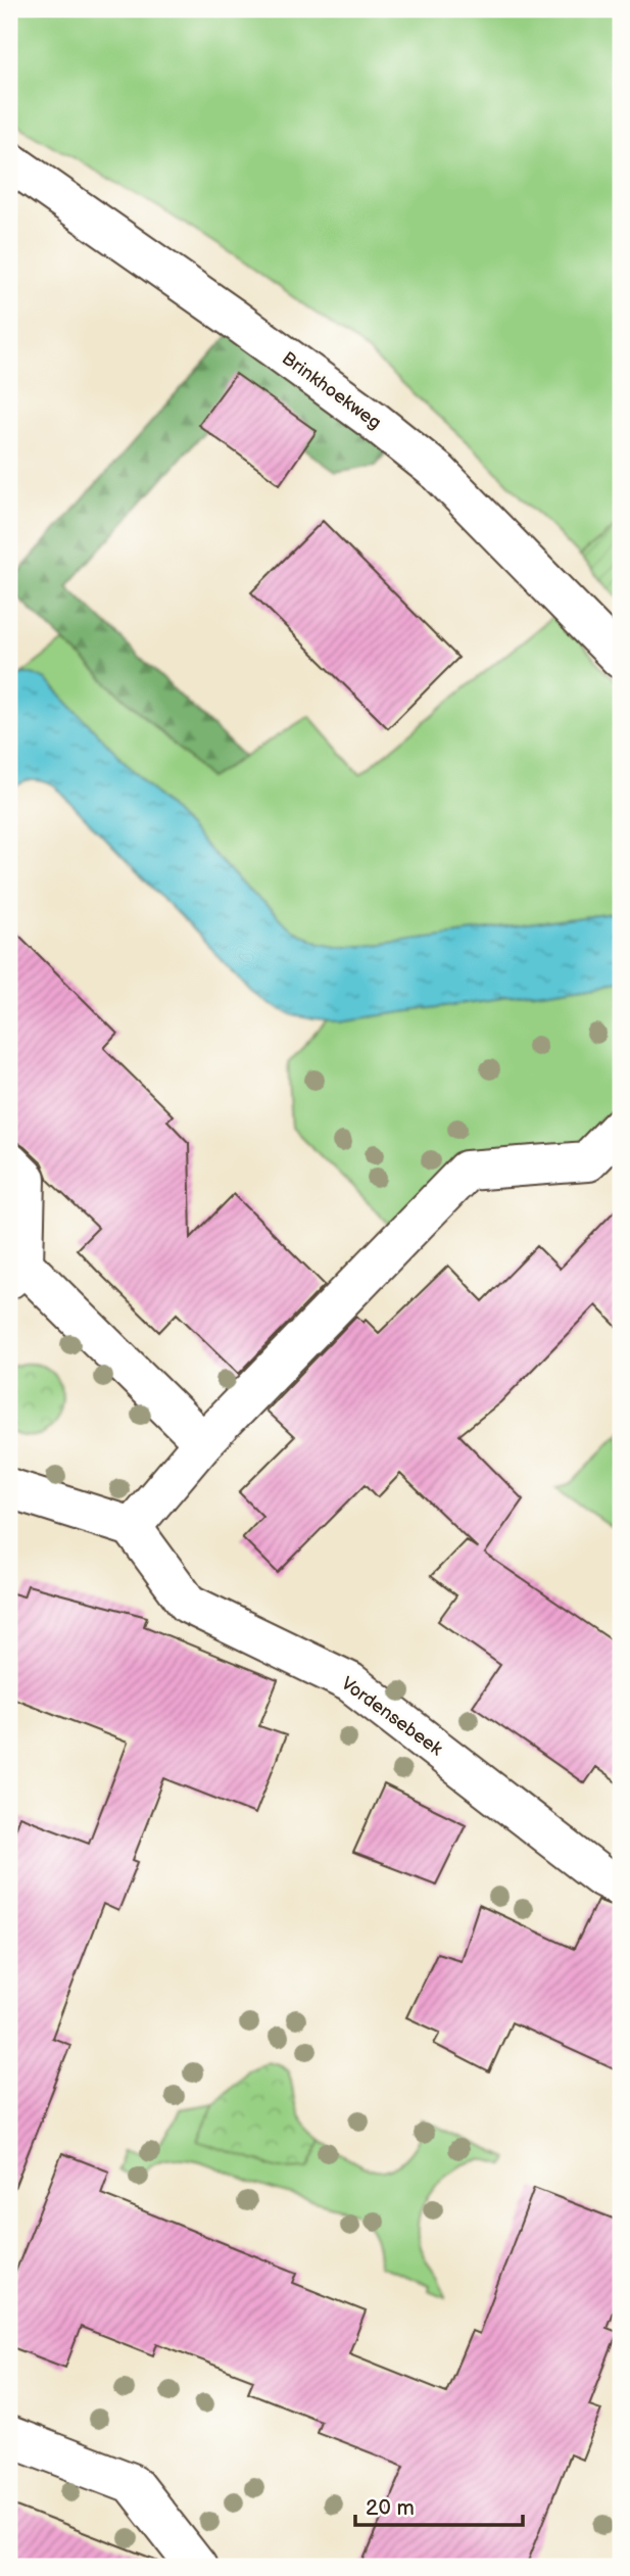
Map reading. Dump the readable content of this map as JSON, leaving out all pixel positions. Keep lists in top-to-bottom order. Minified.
{"streets":{"street":["Brinkhoekweg","Vordensebeek"]},"scale_bar":"20 m"}
